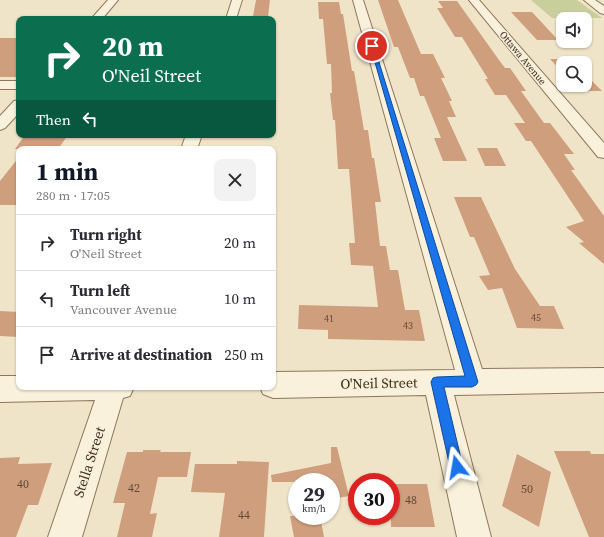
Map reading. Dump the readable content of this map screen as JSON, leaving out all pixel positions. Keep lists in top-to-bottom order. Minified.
{"streets":{"street":["Ottawa Avenue","O'Neil Street","Stella Street"]},"house_numbers":["45","41","43","40","42","50","48","44"],"page":{"turn":["20 m","O'Neil Street"],"then":"Then","heading":["1 min","280 m · 17:05"],"list":[{"name":"Turn right","note":"O'Neil Street","value":"20 m"},{"name":"Turn left","note":"Vancouver Avenue","value":"10 m"},{"name":"Arrive at destination","value":"250 m"}],"speed":"29 km/h","limit":"30"}}
